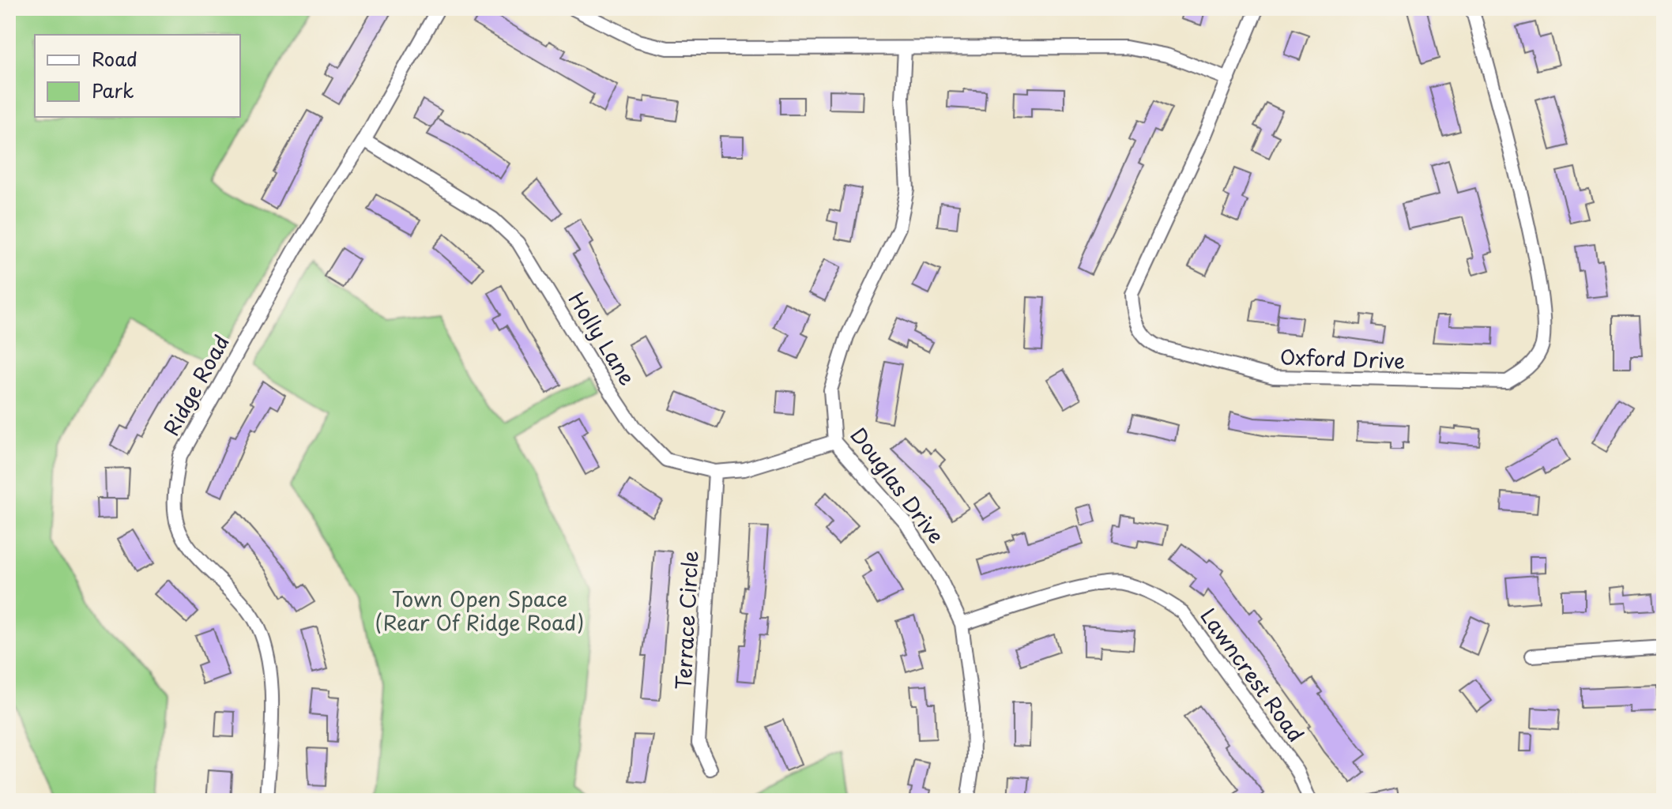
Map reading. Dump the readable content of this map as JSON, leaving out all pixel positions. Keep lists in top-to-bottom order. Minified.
{"streets":{"street":["Holly Lane","Oxford Drive","Ridge Road","Douglas Drive","Terrace Circle","Lawncrest Road"]},"crossings":[["Holly Lane","Ridge Road"],["Holly Lane","Douglas Drive"],["Holly Lane","Terrace Circle"],["Douglas Drive","Lawncrest Road"]],"parks":["Town Open Space (Rear Of Ridge Road)"],"legend":["Road","Park"]}
